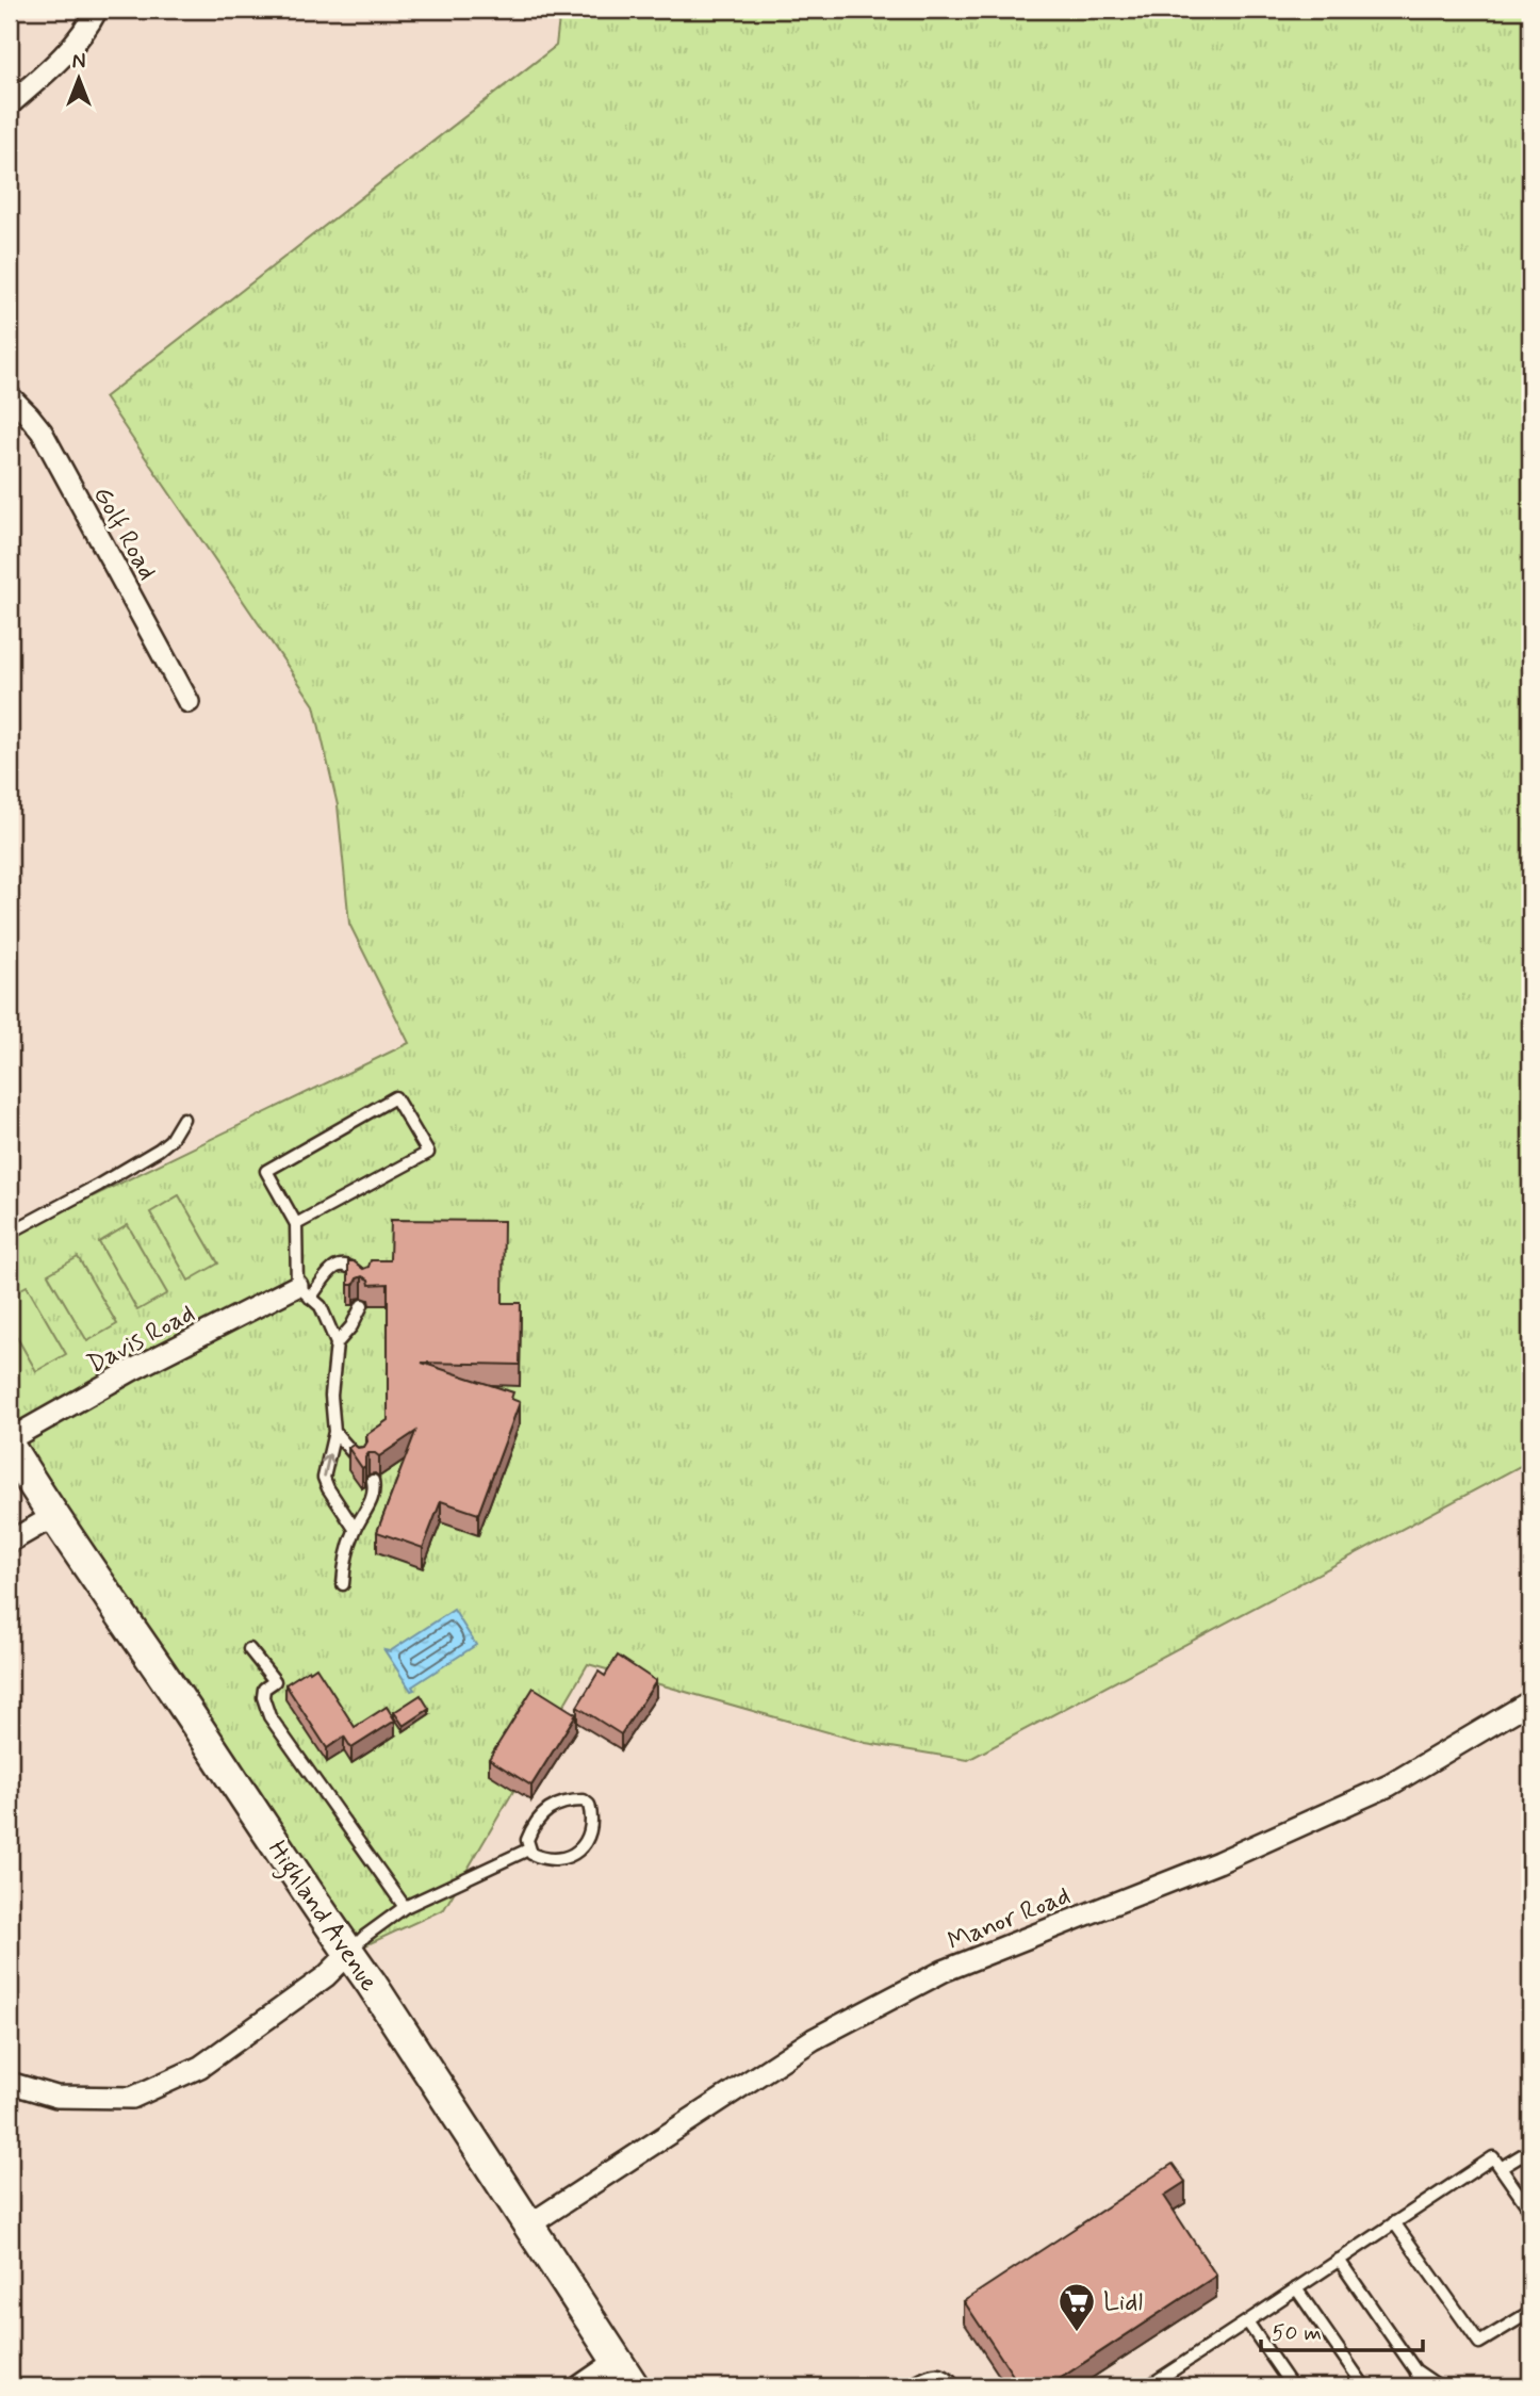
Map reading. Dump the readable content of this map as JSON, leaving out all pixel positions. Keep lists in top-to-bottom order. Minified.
{"streets":{"street":["Golf Road","Davis Road","Highland Avenue","Manor Road"]},"crossings":[["Highland Avenue","Manor Road"]],"places":{"supermarket":["Lidl"]},"scale_bar":"50 m","north":"top"}
